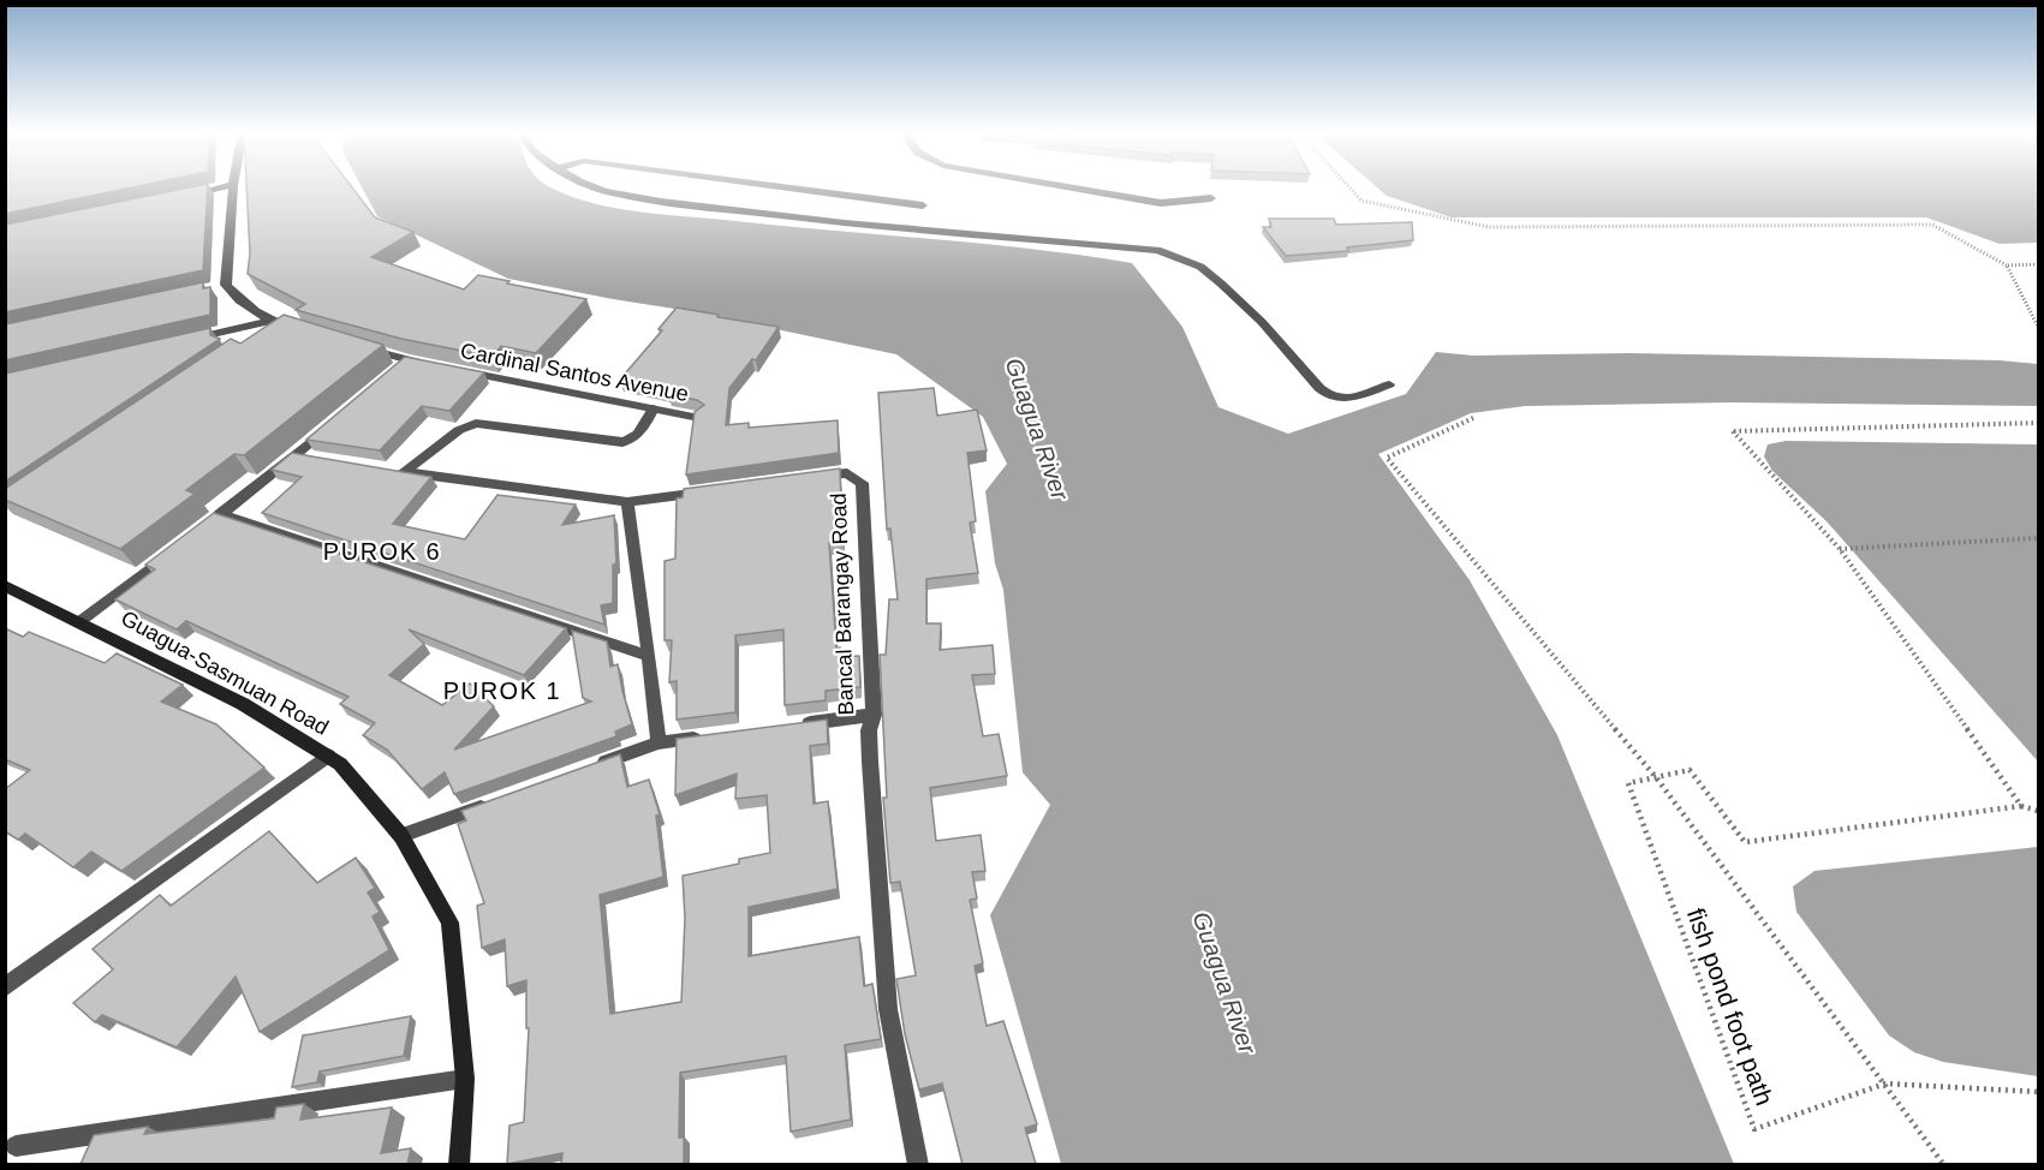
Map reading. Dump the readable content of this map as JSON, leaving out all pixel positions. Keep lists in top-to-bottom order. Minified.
{"streets":{"main road":["Guagua-Sasmuan Road"],"street":["Cardinal Santos Avenue","Bancal Barangay Road"],"path":["fish pond foot path"]},"districts":["PUROK 6","PUROK 1"],"water":["Guagua River"]}
